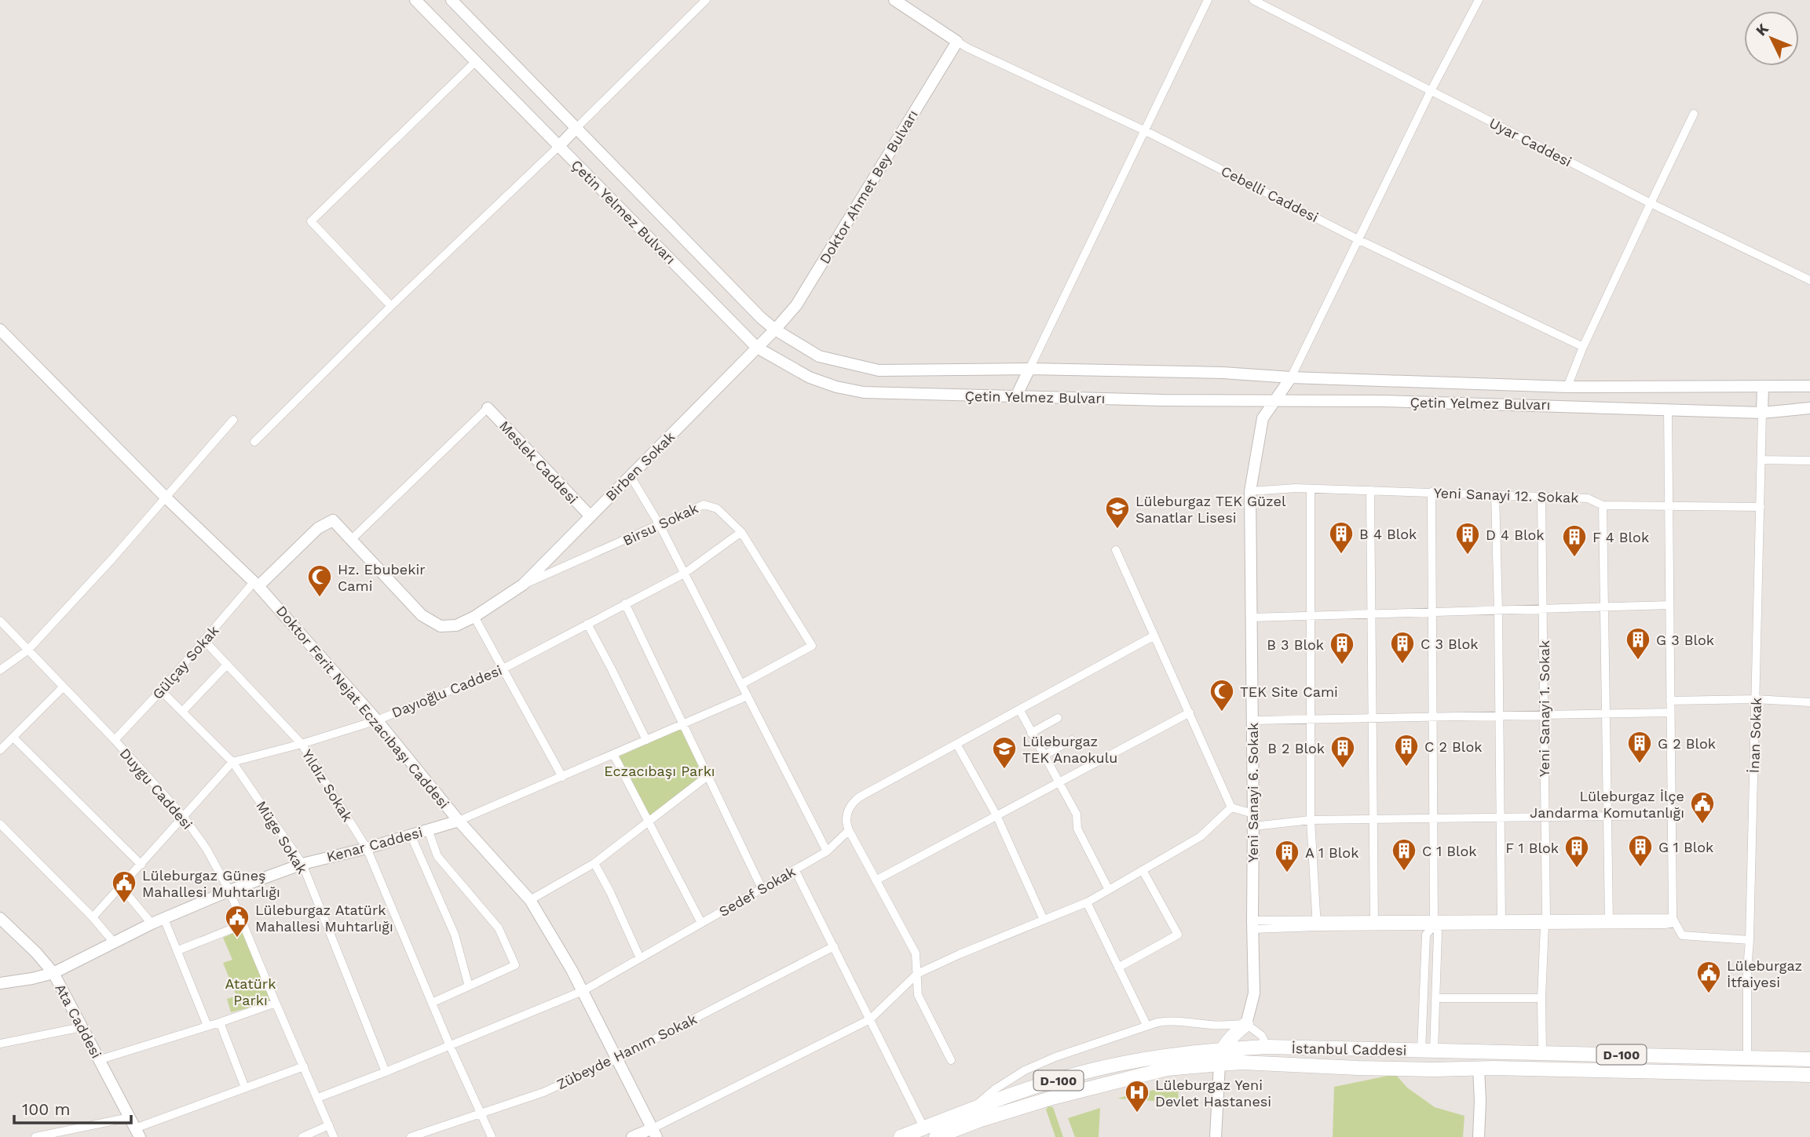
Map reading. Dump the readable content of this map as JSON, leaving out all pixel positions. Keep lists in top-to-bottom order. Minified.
{"streets":{"highway":["İstanbul Caddesi","D-100"],"street":["Uyar Caddesi","Doktor Ahmet Bey Bulvarı","Cebelli Caddesi","Çetin Yelmez Bulvarı","Meslek Caddesi","Birben Sokak","Yeni Sanayi 12. Sokak","Birsu Sokak","Gülçay Sokak","Dayıoğlu Caddesi","Doktor Ferit Nejat Eczacıbaşı Caddesi","Yeni Sanayi 1. Sokak","İnan Sokak","Yıldız Sokak","Duygu Caddesi","Yeni Sanayi 6. Sokak","Müge Sokak","Kenar Caddesi","Sedef Sokak","Ata Caddesi","Zübeyde Hanım Sokak"]},"crossings":[["Doktor Ahmet Bey Bulvarı","Cebelli Caddesi"],["Doktor Ahmet Bey Bulvarı","Çetin Yelmez Bulvarı"],["Doktor Ahmet Bey Bulvarı","Birben Sokak"],["Çetin Yelmez Bulvarı","Birben Sokak"],["Çetin Yelmez Bulvarı","İnan Sokak"],["Çetin Yelmez Bulvarı","Yeni Sanayi 6. Sokak"],["Meslek Caddesi","Birben Sokak"],["Birben Sokak","Birsu Sokak"],["Yeni Sanayi 12. Sokak","Yeni Sanayi 1. Sokak"],["Yeni Sanayi 12. Sokak","İnan Sokak"],["Yeni Sanayi 12. Sokak","Yeni Sanayi 6. Sokak"],["Birsu Sokak","Gülçay Sokak"],["Birsu Sokak","Dayıoğlu Caddesi"],["Gülçay Sokak","Doktor Ferit Nejat Eczacıbaşı Caddesi"],["Gülçay Sokak","Yıldız Sokak"],["Gülçay Sokak","Duygu Caddesi"],["Gülçay Sokak","Müge Sokak"],["Dayıoğlu Caddesi","Doktor Ferit Nejat Eczacıbaşı Caddesi"],["Dayıoğlu Caddesi","Yıldız Sokak"],["Dayıoğlu Caddesi","Müge Sokak"],["Doktor Ferit Nejat Eczacıbaşı Caddesi","Kenar Caddesi"],["Doktor Ferit Nejat Eczacıbaşı Caddesi","Sedef Sokak"],["Doktor Ferit Nejat Eczacıbaşı Caddesi","Zübeyde Hanım Sokak"],["Yeni Sanayi 1. Sokak","İstanbul Caddesi"],["İnan Sokak","İstanbul Caddesi"],["Yıldız Sokak","Kenar Caddesi"],["Yıldız Sokak","Sedef Sokak"],["Yıldız Sokak","Zübeyde Hanım Sokak"],["Duygu Caddesi","Kenar Caddesi"],["Duygu Caddesi","Sedef Sokak"],["Müge Sokak","Kenar Caddesi"],["Müge Sokak","Sedef Sokak"],["Kenar Caddesi","Ata Caddesi"]],"parks":["Eczacıbaşı Parkı","Atatürk Parkı"],"places":{"school or university":["Lüleburgaz TEK Güzel Sanatlar Lisesi","Lüleburgaz TEK Anaokulu"],"building":["B 4 Blok","D 4 Blok","F 4 Blok","G 3 Blok","C 3 Blok","B 3 Blok","G 2 Blok","C 2 Blok","B 2 Blok","G 1 Blok","F 1 Blok","C 1 Blok","A 1 Blok"],"mosque":["Hz. Ebubekir Cami","TEK Site Cami"],"public building":["Lüleburgaz İlçe Jandarma Komutanlığı","Lüleburgaz Güneş Mahallesi Muhtarlığı","Lüleburgaz Atatürk Mahallesi Muhtarlığı","Lüleburgaz İtfaiyesi"],"hospital":["Lüleburgaz Yeni Devlet Hastanesi"]},"scale_bar":"100 m","north":"top left"}
